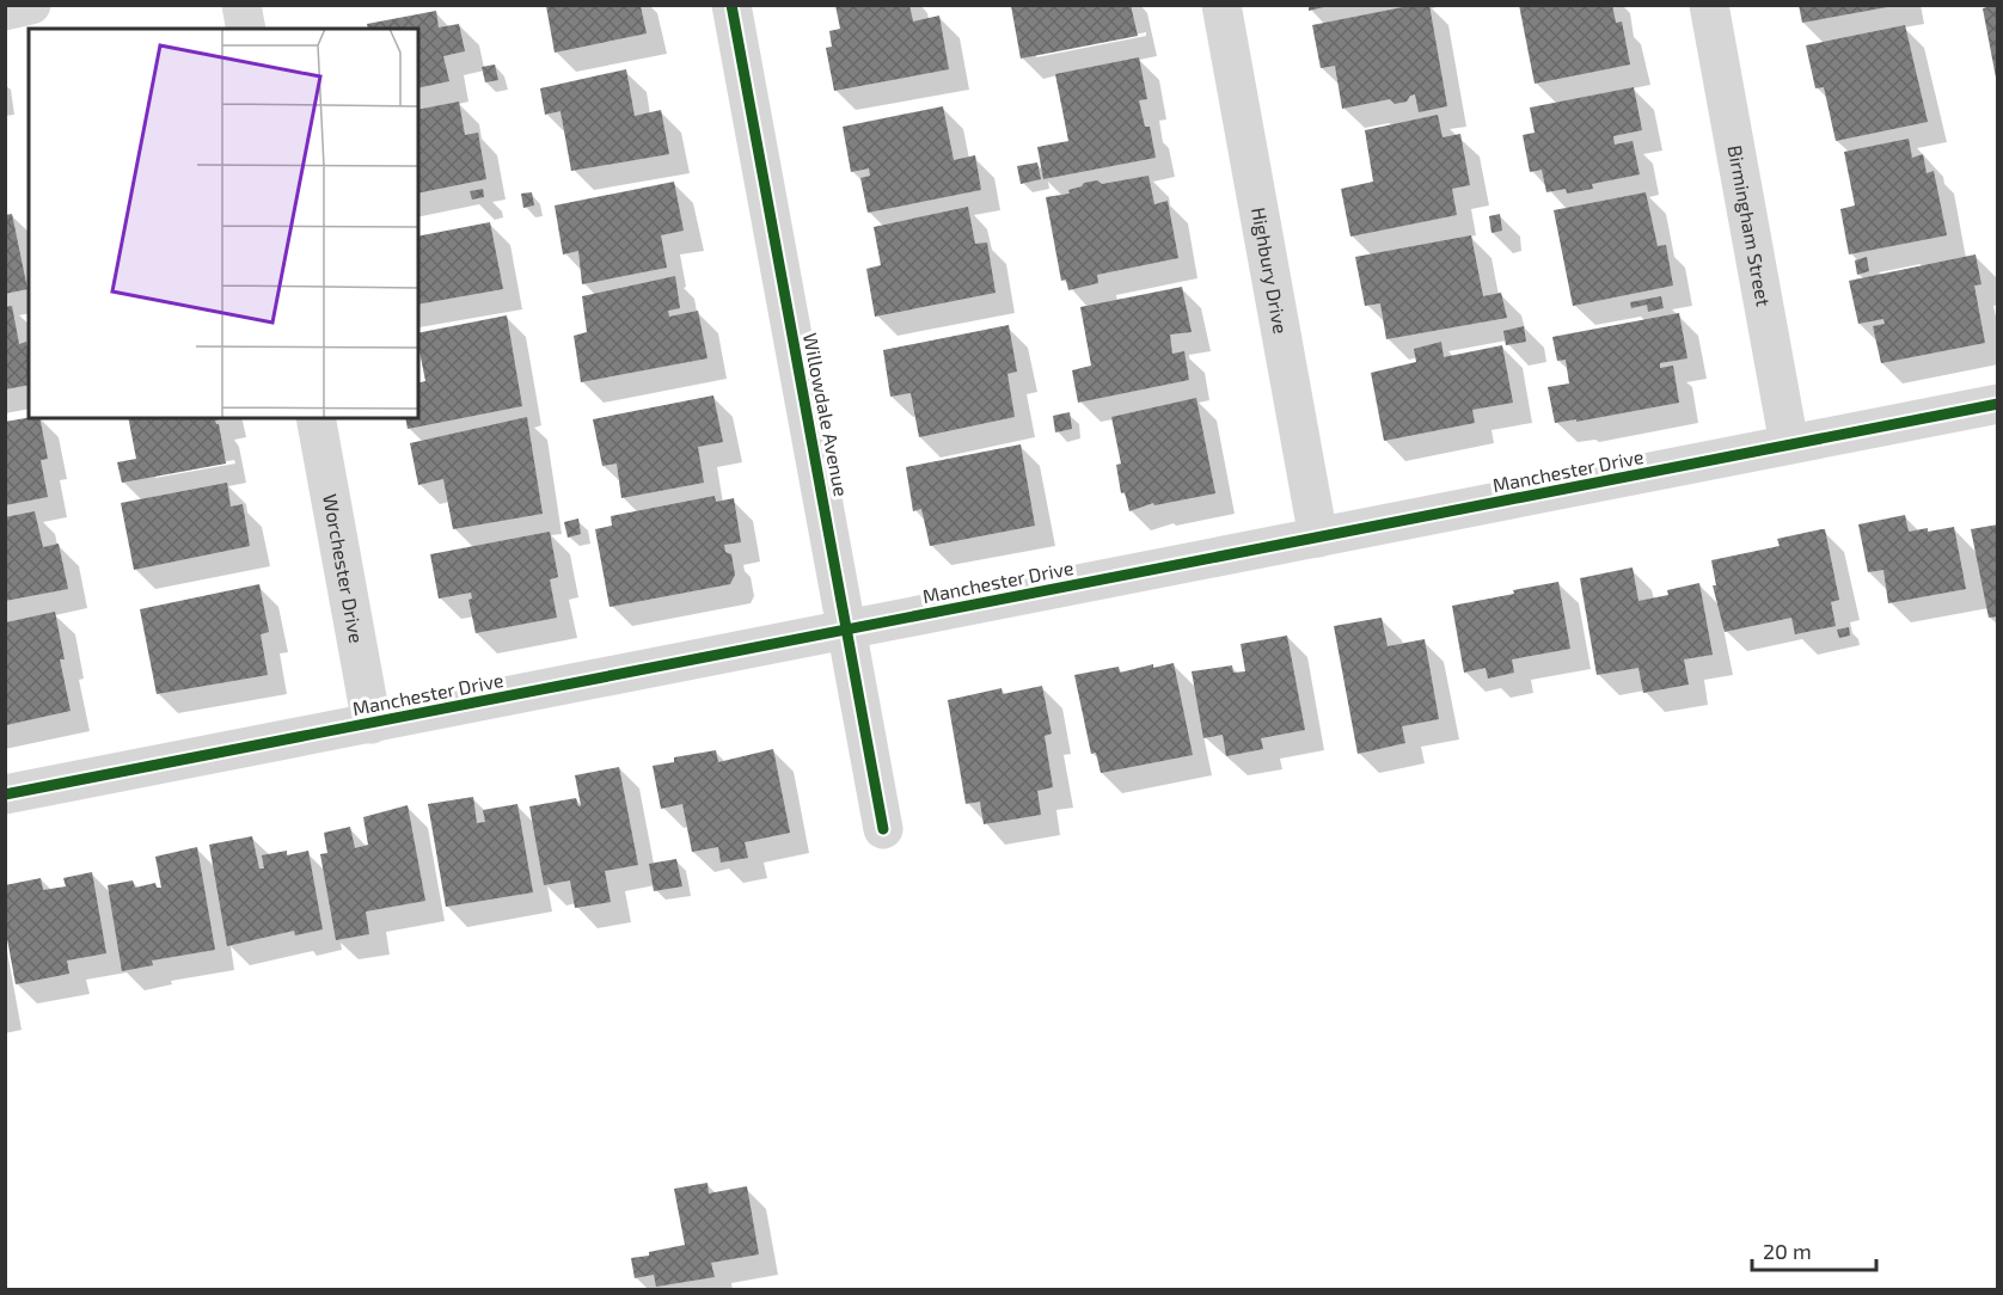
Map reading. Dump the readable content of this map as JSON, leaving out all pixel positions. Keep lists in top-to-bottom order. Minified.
{"streets":{"street":["Birmingham Street","Highbury Drive","Willowdale Avenue","Manchester Drive","Worchester Drive"]},"crossings":[["Birmingham Street","Manchester Drive"],["Highbury Drive","Manchester Drive"],["Willowdale Avenue","Manchester Drive"],["Manchester Drive","Worchester Drive"]],"scale_bar":"20 m"}
